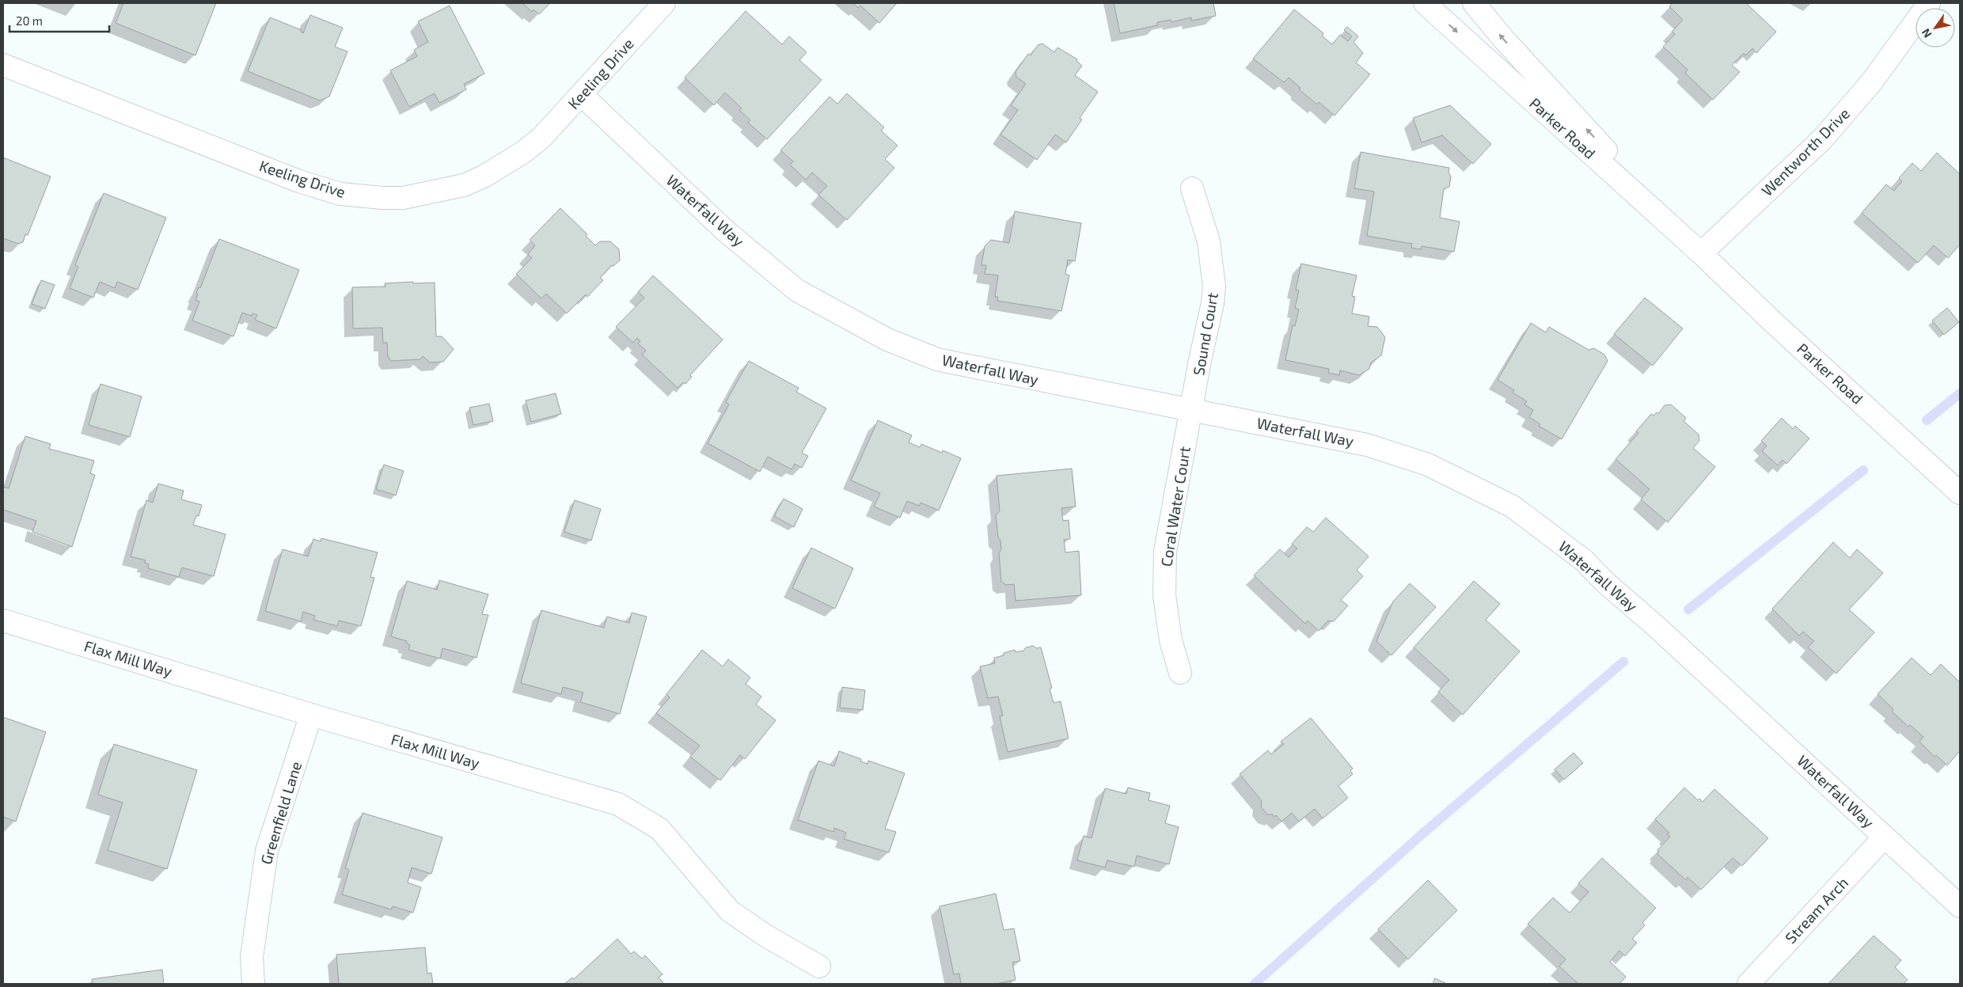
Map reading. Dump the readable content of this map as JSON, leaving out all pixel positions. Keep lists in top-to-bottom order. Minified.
{"streets":{"street":["Keeling Drive","Parker Road","Wentworth Drive","Waterfall Way","Sound Court","Coral Water Court","Flax Mill Way","Greenfield Lane","Stream Arch"]},"crossings":[["Keeling Drive","Waterfall Way"],["Parker Road","Wentworth Drive"],["Waterfall Way","Sound Court"],["Waterfall Way","Coral Water Court"],["Waterfall Way","Stream Arch"],["Sound Court","Coral Water Court"],["Flax Mill Way","Greenfield Lane"]],"scale_bar":"20 m","north":"bottom left"}
